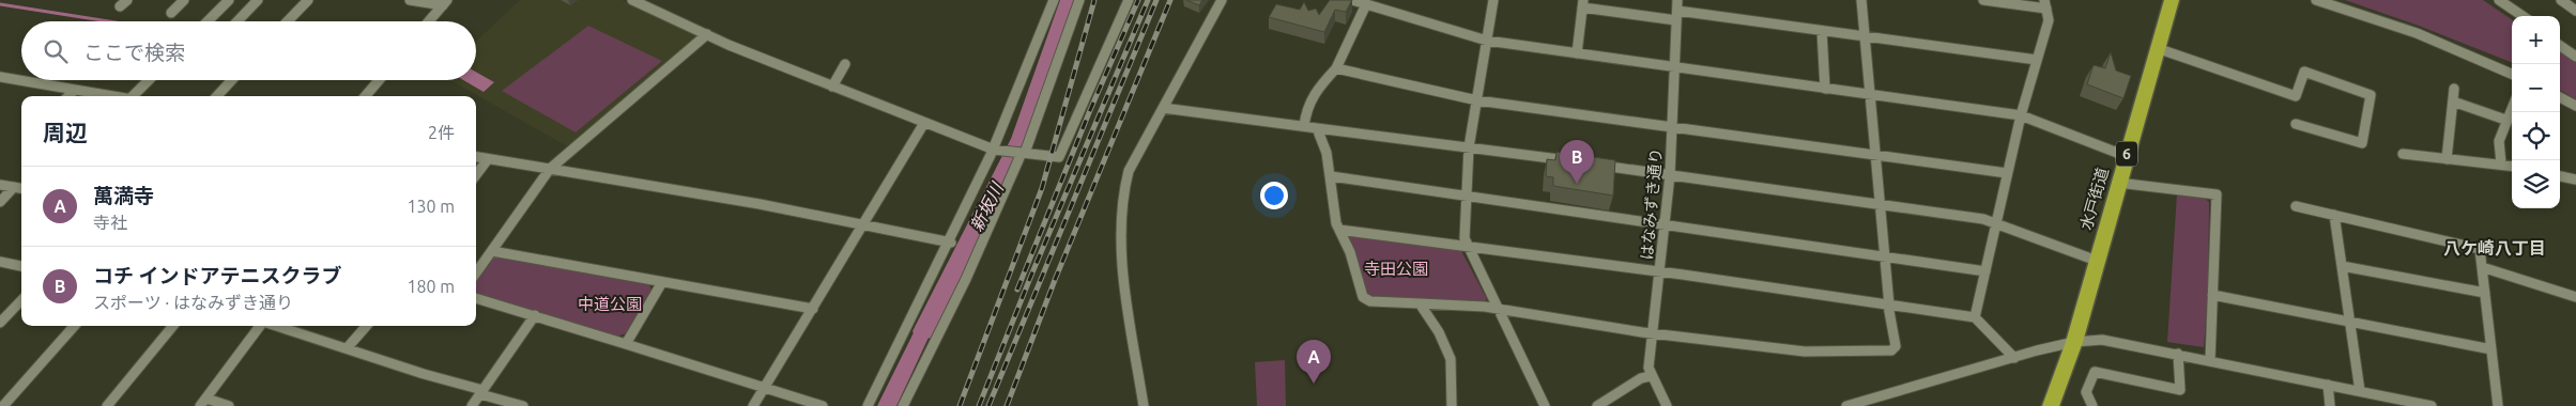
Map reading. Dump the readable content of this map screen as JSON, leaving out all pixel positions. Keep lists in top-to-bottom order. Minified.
{"streets":{"highway":["6","水戸街道"],"street":["はなみずき通り"]},"districts":["八ケ崎八丁目"],"water":["新坂川"],"parks":["寺田公園","中道公園"],"page":{"map_buttons":["+","−"],"search":"ここで検索","heading":["周辺","2件"],"pins":["B","A"],"list":[{"mark":"A","name":"萬満寺","note":"寺社","value":"130 m"},{"mark":"B","name":"コチ インドアテニスクラブ","note":"スポーツ · はなみずき通り","value":"180 m"}]}}
